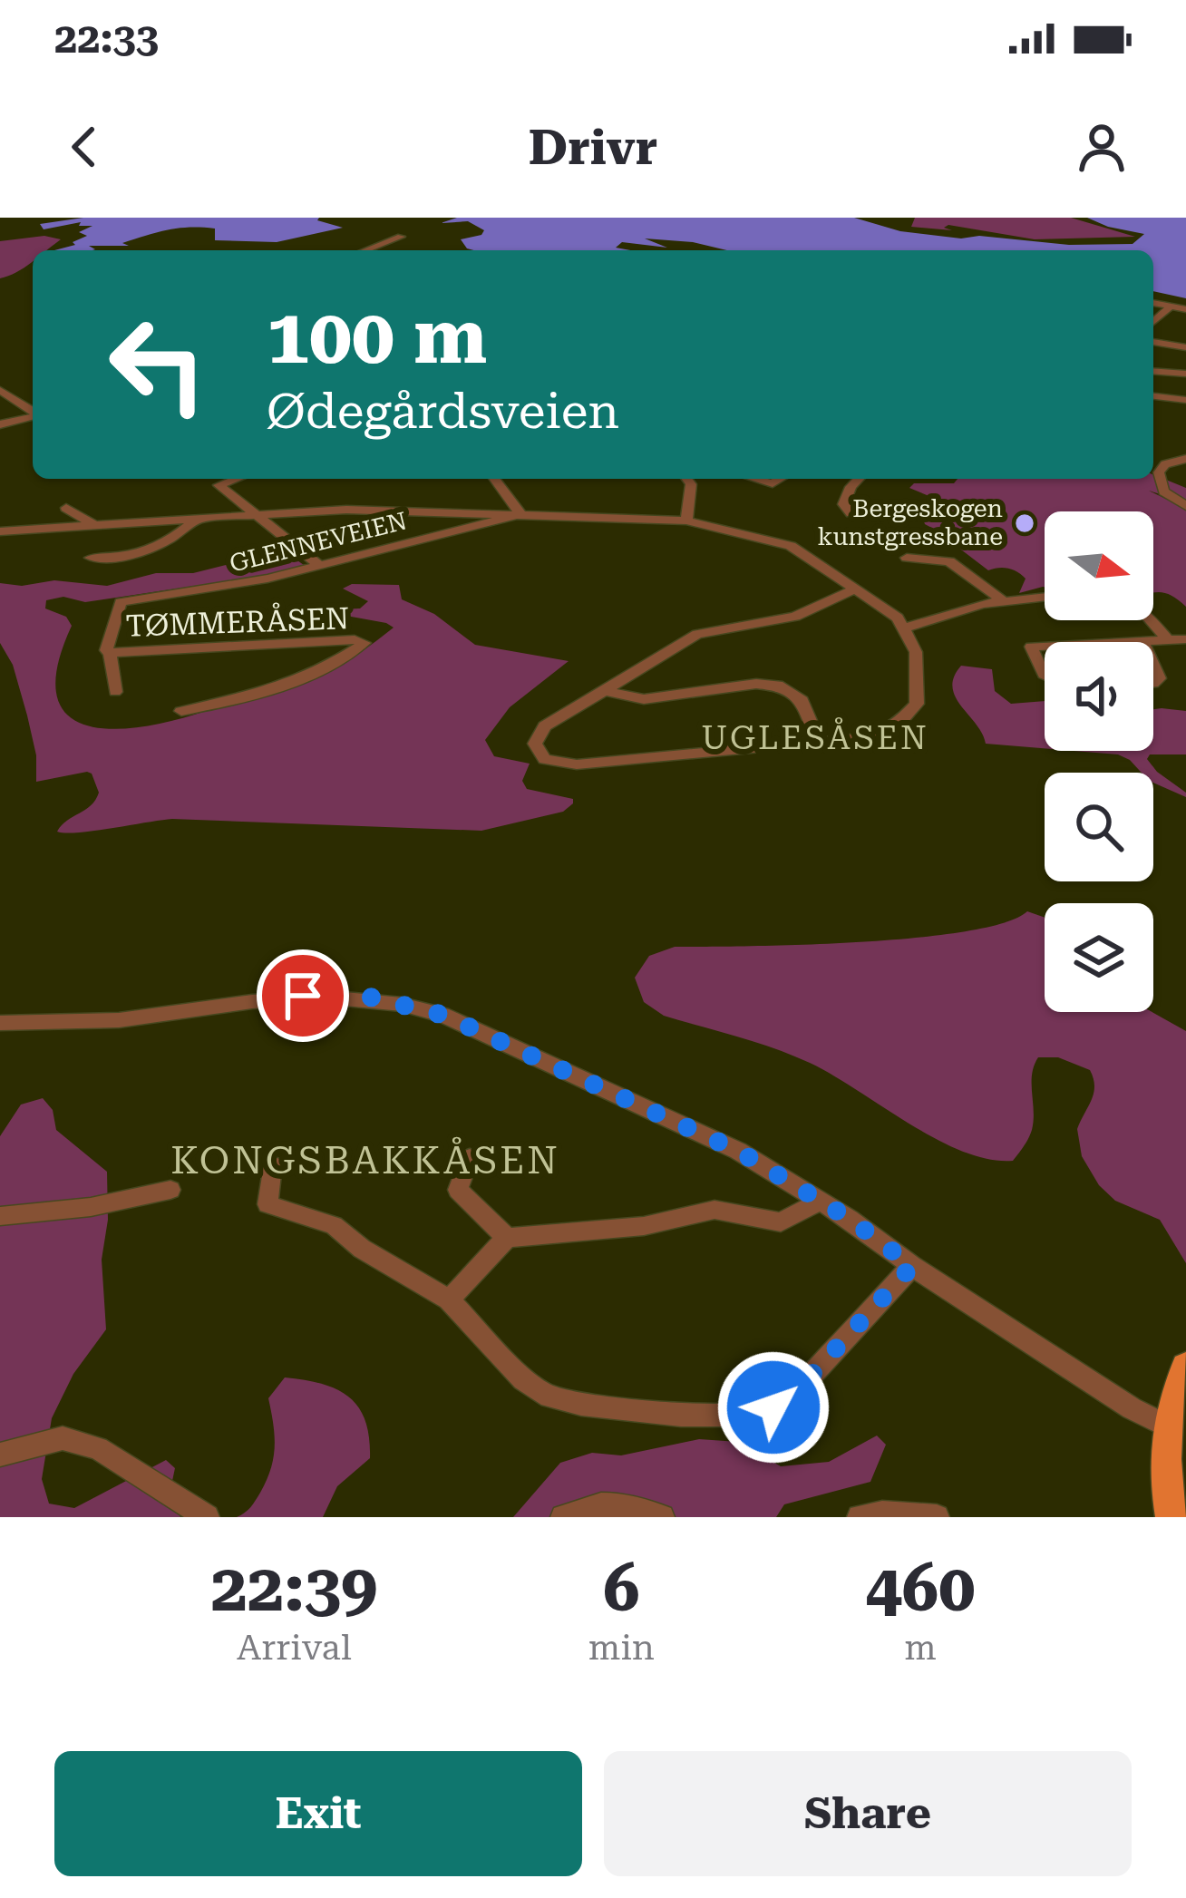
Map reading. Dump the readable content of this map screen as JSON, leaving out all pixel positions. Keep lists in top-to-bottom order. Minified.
{"streets":{"street":["GLENNEVEIEN","TØMMERÅSEN"]},"crossings":[["GLENNEVEIEN","TØMMERÅSEN"]],"districts":["UGLESÅSEN","KONGSBAKKÅSEN"],"places":["Bergeskogen kunstgressbane"],"north":"right","page":{"status":"22:33","header":"Drivr","turn":["100 m","Ødegårdsveien"],"eta":["22:39","Arrival","6","min","460","m"],"buttons":["Exit","Share"]}}
